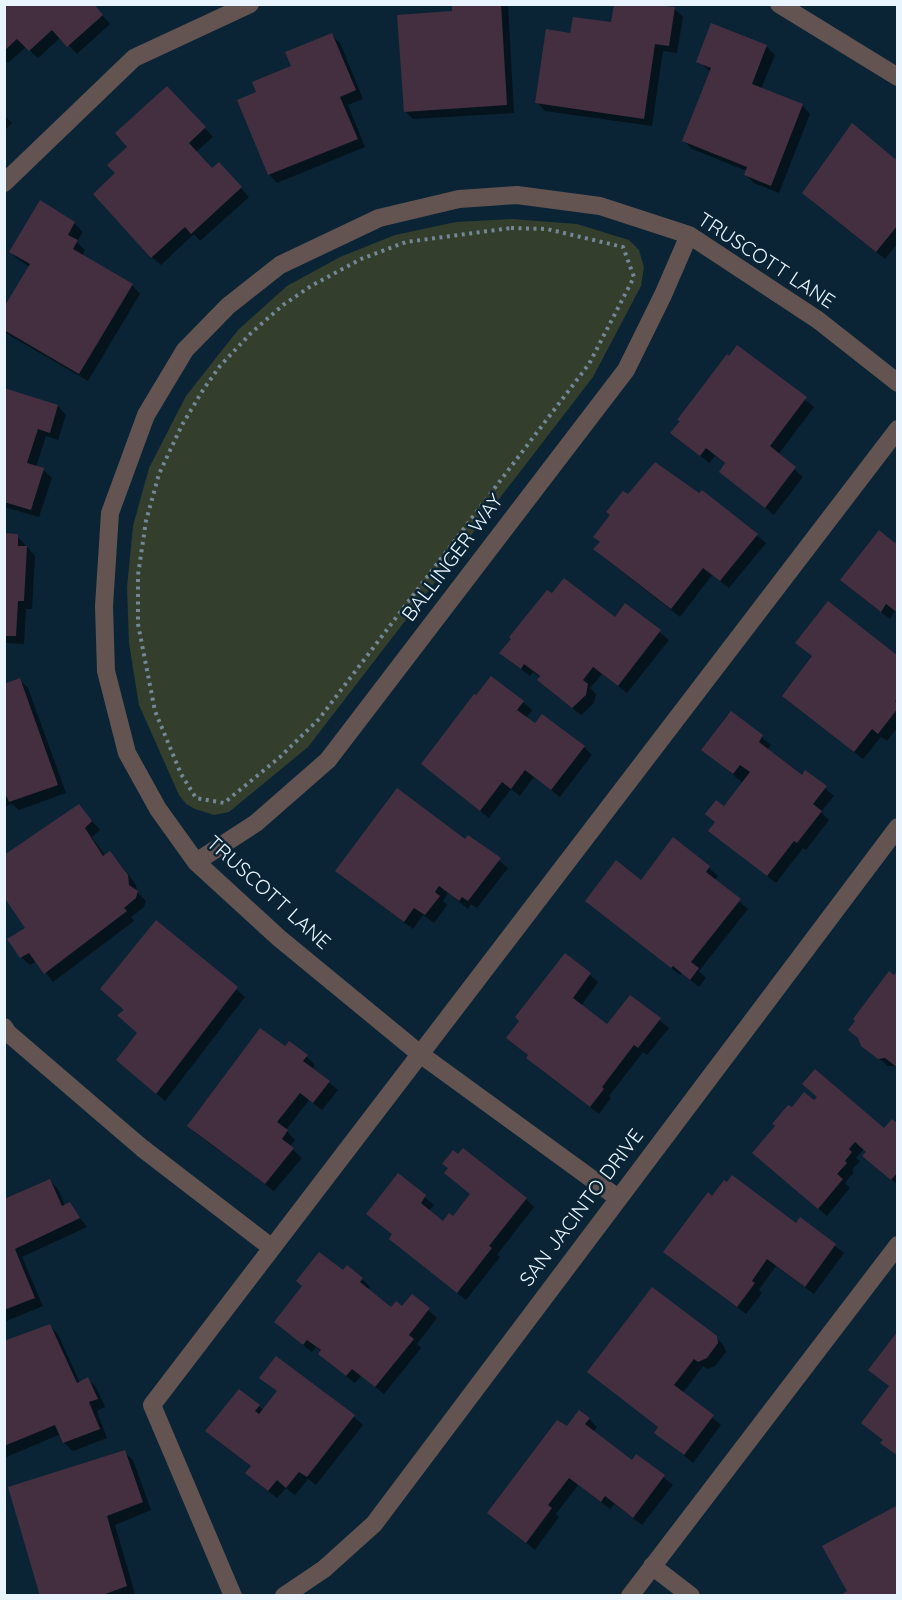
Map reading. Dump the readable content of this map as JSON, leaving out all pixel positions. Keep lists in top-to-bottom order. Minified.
{"streets":{"street":["TRUSCOTT LANE","BALLINGER WAY","SAN JACINTO DRIVE"]},"crossings":[["TRUSCOTT LANE","BALLINGER WAY"],["TRUSCOTT LANE","SAN JACINTO DRIVE"]]}
